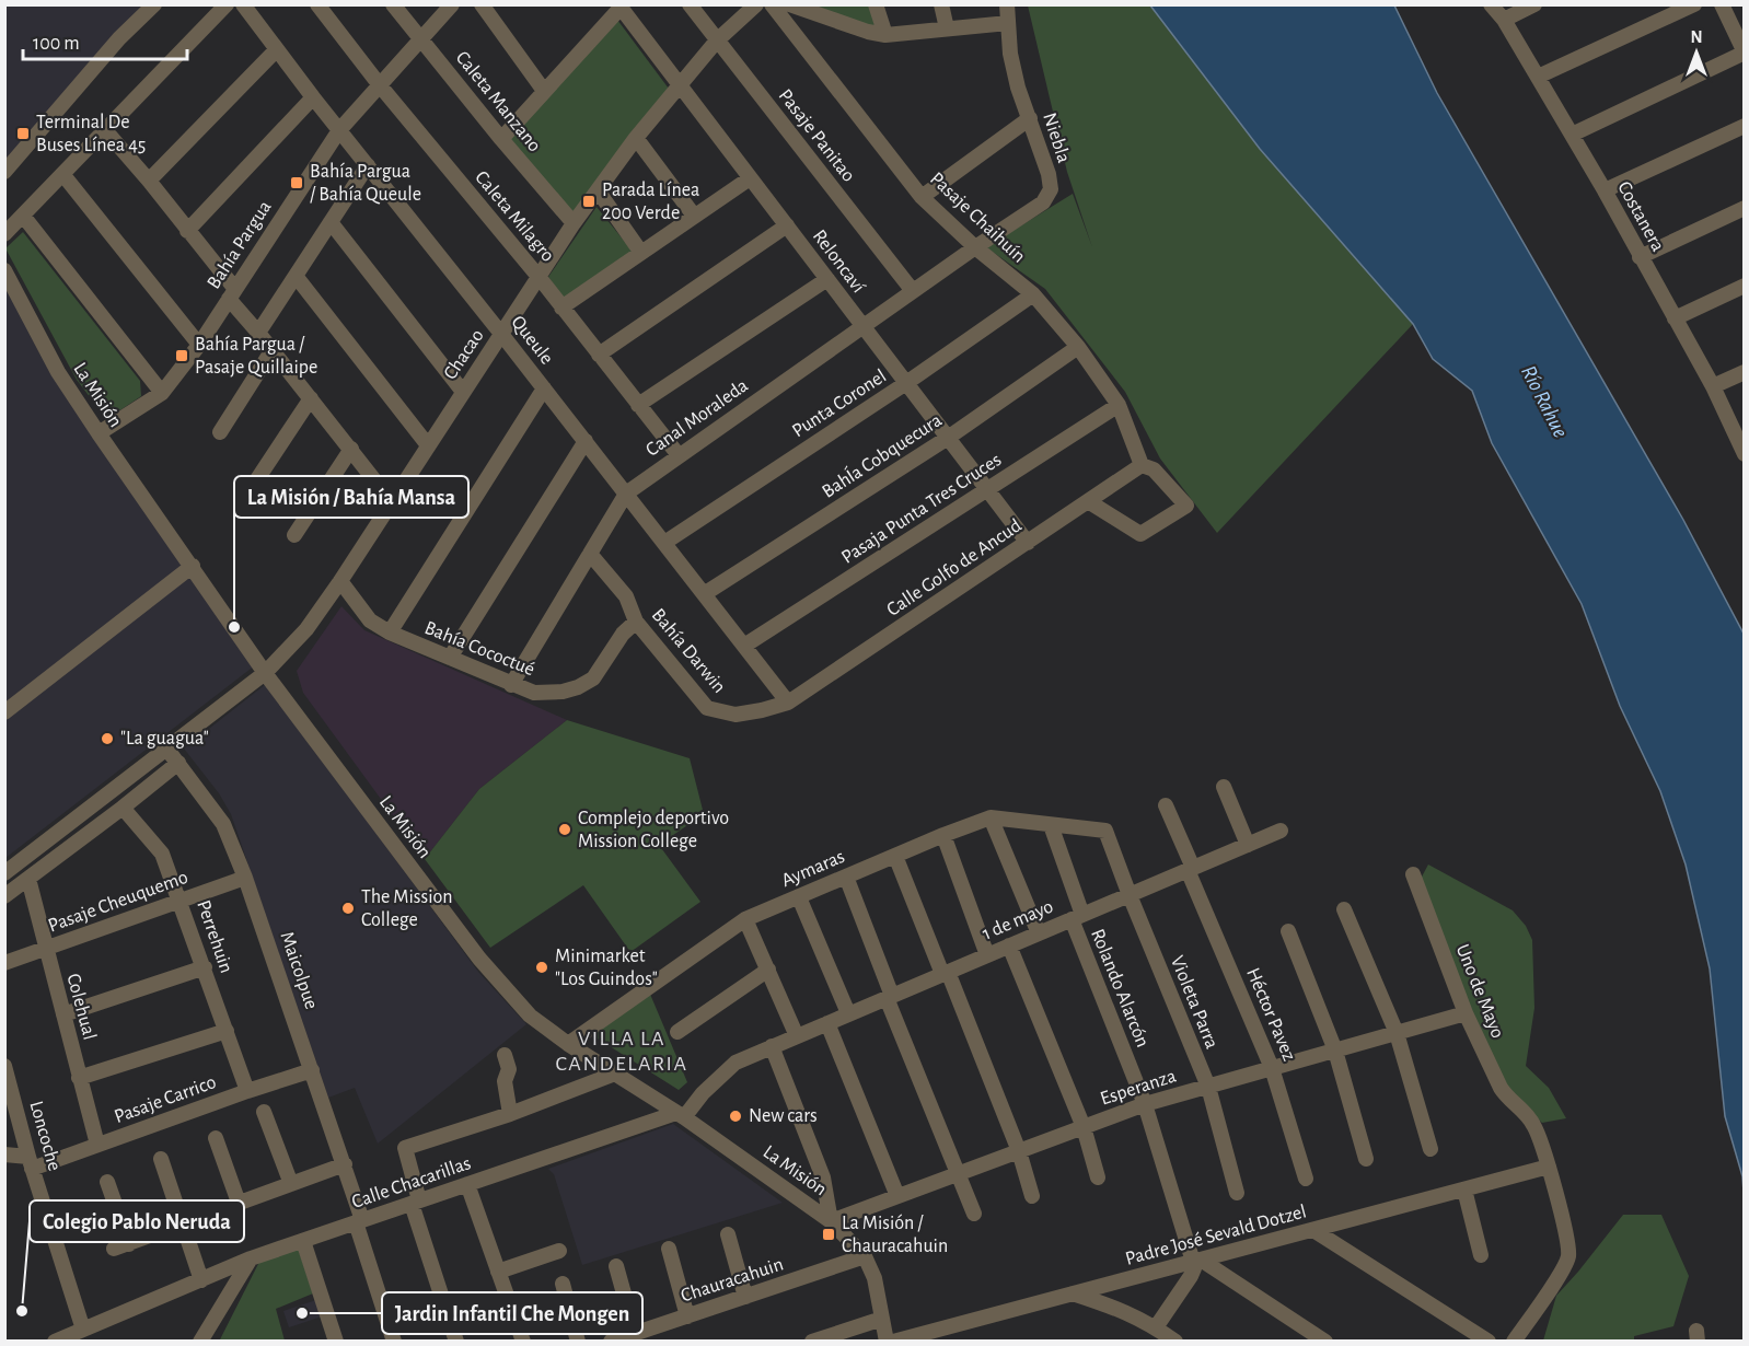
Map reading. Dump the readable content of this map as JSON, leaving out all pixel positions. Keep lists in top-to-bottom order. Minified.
{"streets":{"street":["Caleta Manzano","Pasaje Panitao","Niebla","Caleta Milagro","Costanera","Pasaje Chaihuín","Bahía Pargua","Reloncaví","Queule","Chacao","La Misión","Punta Coronel","Canal Moraleda","BahÍa Cobquecura","Pasaja Punta Tres Cruces","Calle Golfo de Ancud","Bahía Cococtué","Bahía Darwin","Aymaras","Pasaje Cheuquemo","1 de mayo","Perrehuin","Maicolpue","Rolando Alarcón","Uno de Mayo","Violeta Parra","Colehual","Héctor Pavez","Esperanza","Pasaje Carrico","Loncoche","Calle Chacarillas","Padre José Sevald Dotzel","Chauracahuin"]},"crossings":[["Caleta Manzano","Bahía Pargua"],["Caleta Manzano","Chacao"],["Pasaje Panitao","Chacao"],["Pasaje Panitao","Canal Moraleda"],["Niebla","Pasaje Chaihuín"],["Niebla","Canal Moraleda"],["Caleta Milagro","Bahía Pargua"],["Caleta Milagro","Chacao"],["Caleta Milagro","Canal Moraleda"],["Pasaje Chaihuín","Punta Coronel"],["Pasaje Chaihuín","Canal Moraleda"],["Pasaje Chaihuín","BahÍa Cobquecura"],["Pasaje Chaihuín","Pasaja Punta Tres Cruces"],["Pasaje Chaihuín","Calle Golfo de Ancud"],["Bahía Pargua","Queule"],["Bahía Pargua","La Misión"],["Reloncaví","Chacao"],["Reloncaví","Punta Coronel"],["Reloncaví","Canal Moraleda"],["Reloncaví","BahÍa Cobquecura"],["Reloncaví","Pasaja Punta Tres Cruces"],["Reloncaví","Calle Golfo de Ancud"],["Queule","Chacao"],["Queule","Punta Coronel"],["Queule","Canal Moraleda"],["Queule","BahÍa Cobquecura"],["Queule","Pasaja Punta Tres Cruces"],["Queule","Calle Golfo de Ancud"],["Queule","Bahía Darwin"],["Chacao","La Misión"],["Chacao","Bahía Cococtué"],["Chacao","Maicolpue"],["La Misión","Aymaras"],["La Misión","1 de mayo"],["La Misión","Esperanza"],["La Misión","Calle Chacarillas"],["La Misión","Chauracahuin"],["Canal Moraleda","Bahía Cococtué"],["Canal Moraleda","Bahía Darwin"],["Calle Golfo de Ancud","Bahía Darwin"],["Bahía Cococtué","Bahía Darwin"],["Aymaras","Rolando Alarcón"],["Aymaras","Violeta Parra"],["Pasaje Cheuquemo","Perrehuin"],["Pasaje Cheuquemo","Maicolpue"],["Pasaje Cheuquemo","Colehual"],["1 de mayo","Rolando Alarcón"],["1 de mayo","Violeta Parra"],["1 de mayo","Héctor Pavez"],["1 de mayo","Calle Chacarillas"],["Perrehuin","Pasaje Carrico"],["Maicolpue","Pasaje Carrico"],["Maicolpue","Calle Chacarillas"],["Rolando Alarcón","Esperanza"],["Rolando Alarcón","Padre José Sevald Dotzel"],["Uno de Mayo","Esperanza"],["Uno de Mayo","Padre José Sevald Dotzel"],["Violeta Parra","Esperanza"],["Colehual","Pasaje Carrico"],["Héctor Pavez","Esperanza"],["Pasaje Carrico","Loncoche"],["Loncoche","Calle Chacarillas"]],"districts":["VILLA LA CANDELARIA"],"water":["Río Rahue"],"places":{"transit":["Terminal De Buses Línea 45","Bahía Pargua / Bahía Queule","Parada Línea 200 Verde","Bahía Pargua / Pasaje Quillaipe","La Misión / Chauracahuin"],"other":["La Misión / Bahía Mansa","\"La guagua\"","Complejo deportivo Mission College","The Mission College","Minimarket \"Los Guindos\"","New cars","Colegio Pablo Neruda","Jardin Infantil Che Mongen"]},"scale_bar":"100 m","north":"top"}
